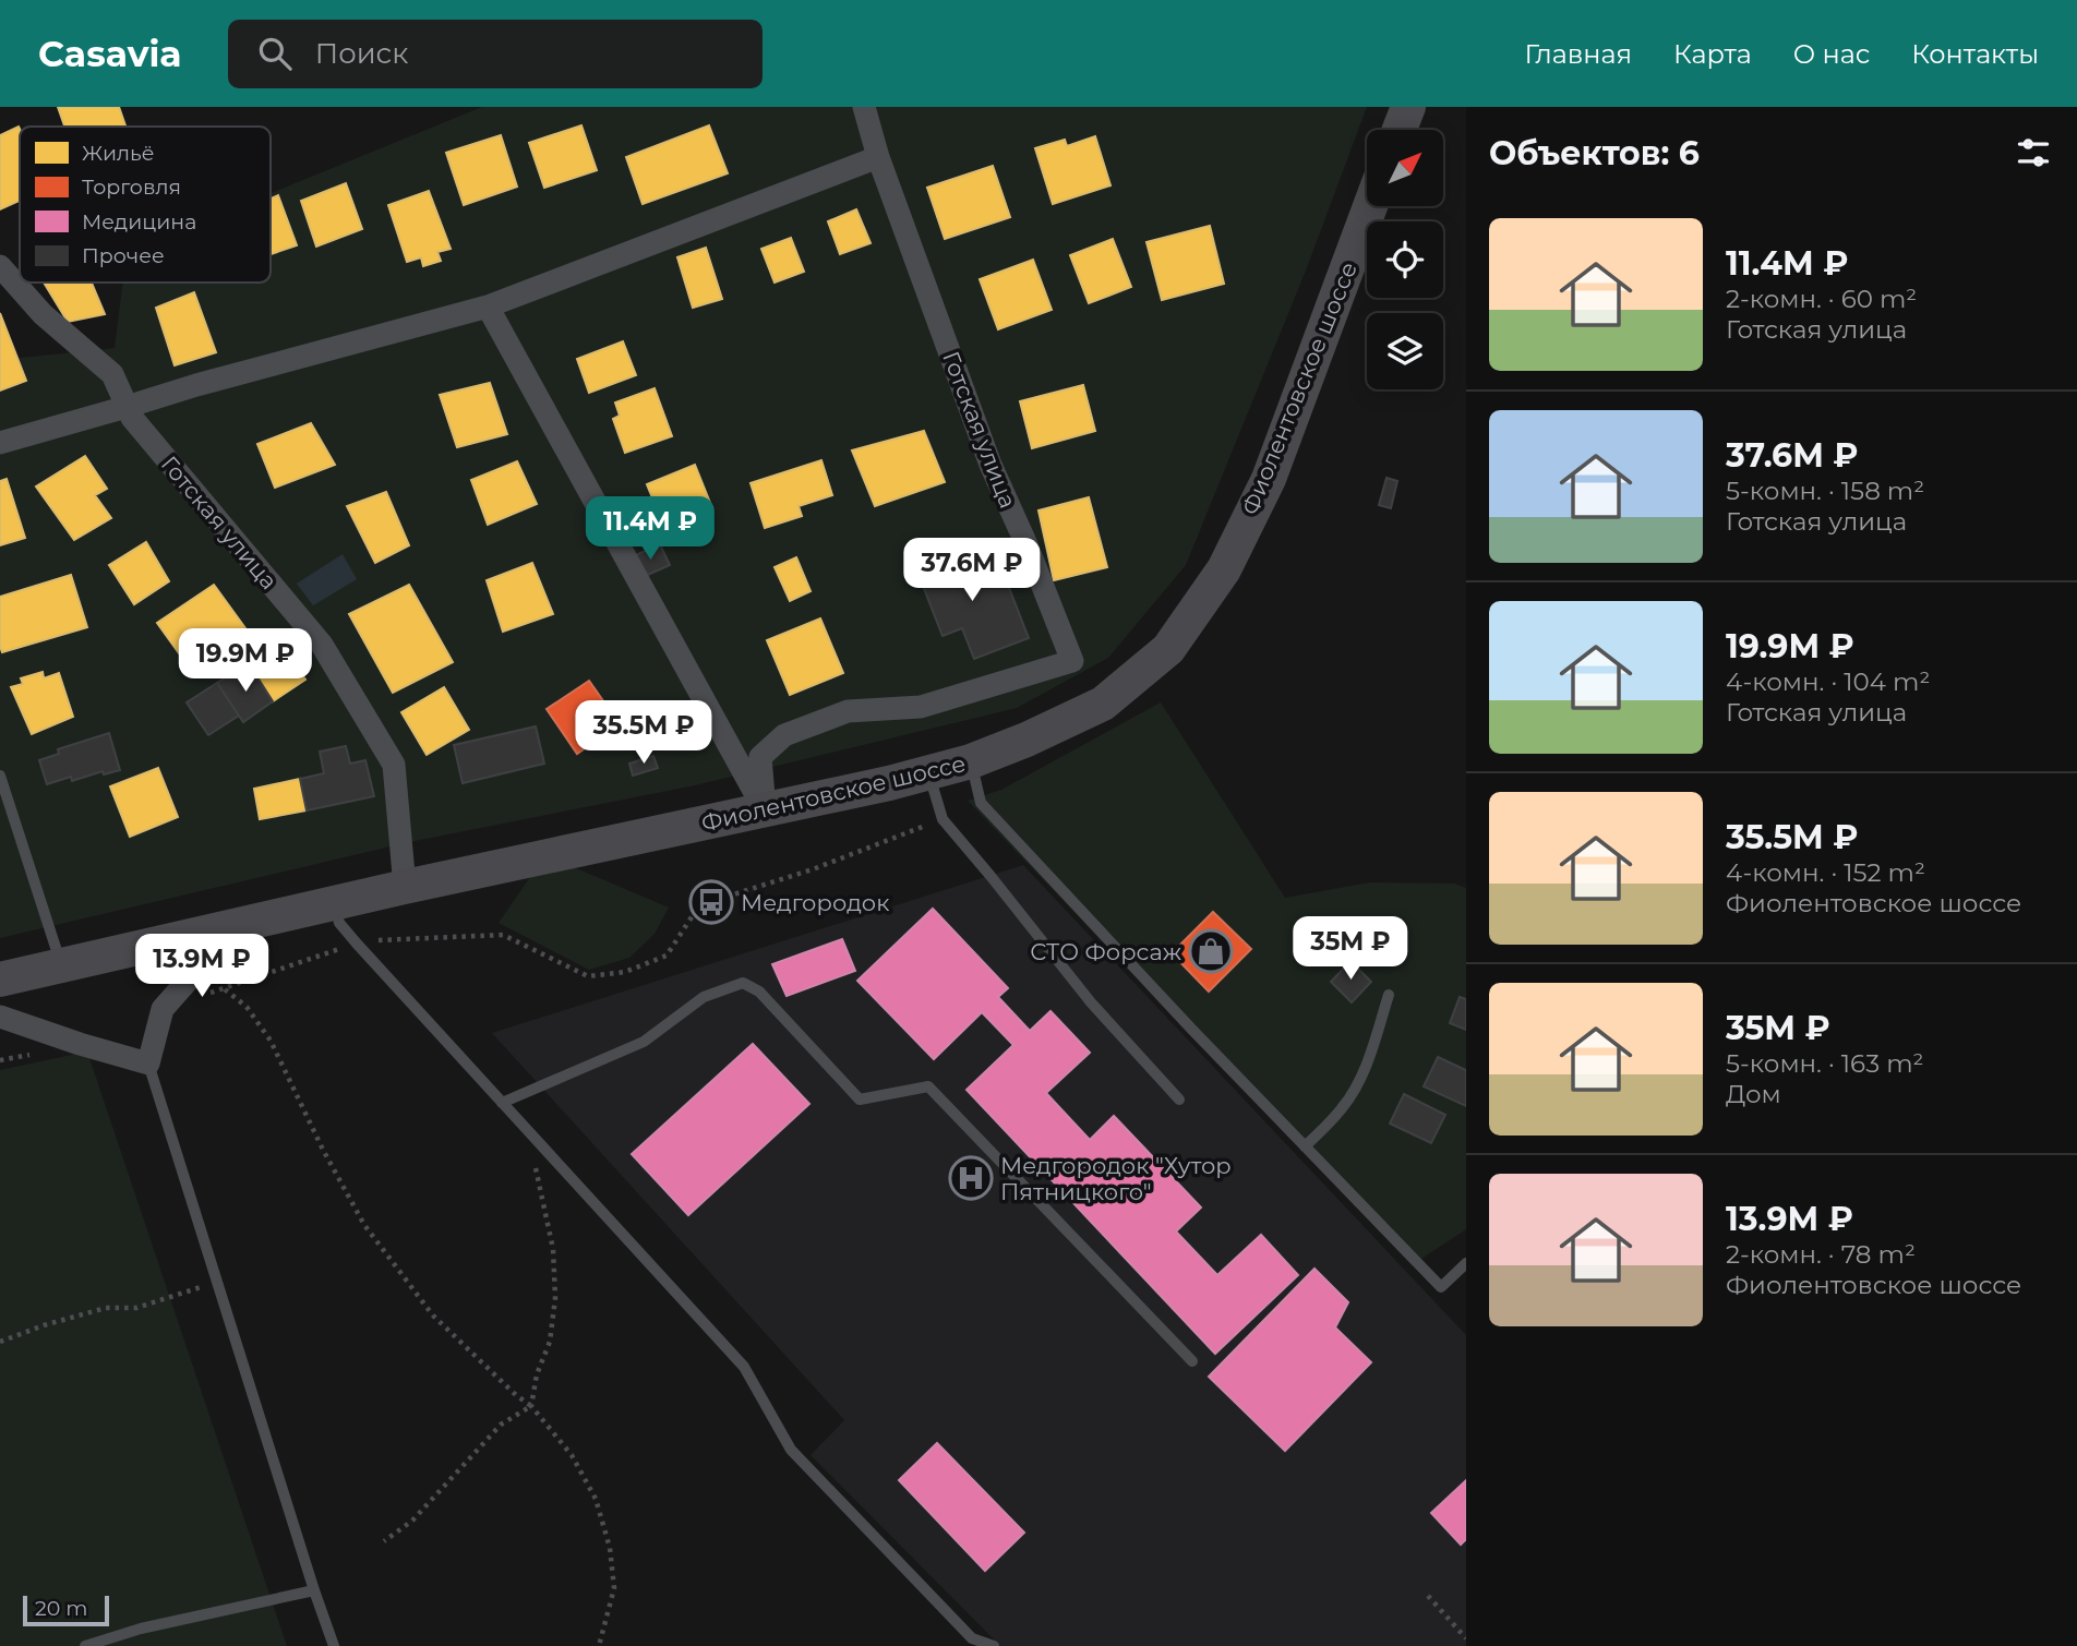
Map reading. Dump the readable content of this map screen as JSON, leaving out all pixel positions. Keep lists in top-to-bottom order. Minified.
{"streets":{"main road":["Фиолентовское шоссе"],"street":["Готская улица"]},"crossings":[["Фиолентовское шоссе","Готская улица"]],"places":{"bus stop":["Медгородок"],"shop":["СТО Форсаж"],"hospital":["Медгородок \"Хутор Пятницкого\""]},"legend":["Жильё","Торговля","Медицина","Прочее"],"scale_bar":"20 m","north":"top right","page":{"header":"Casavia","search":"Поиск","nav":["Главная","Карта","О нас","Контакты"],"heading":"Объектов: 6","list":[{"name":"11.4M ₽","note":"2-комн. · 60 m² · Готская улица"},{"name":"37.6M ₽","note":"5-комн. · 158 m² · Готская улица"},{"name":"19.9M ₽","note":"4-комн. · 104 m² · Готская улица"},{"name":"35.5M ₽","note":"4-комн. · 152 m² · Фиолентовское шоссе"},{"name":"35M ₽","note":"5-комн. · 163 m² · Дом"},{"name":"13.9M ₽","note":"2-комн. · 78 m² · Фиолентовское шоссе"}],"price":["11.4M ₽","37.6M ₽","19.9M ₽","35.5M ₽","35M ₽","13.9M ₽"],"scale":"20 m"}}
